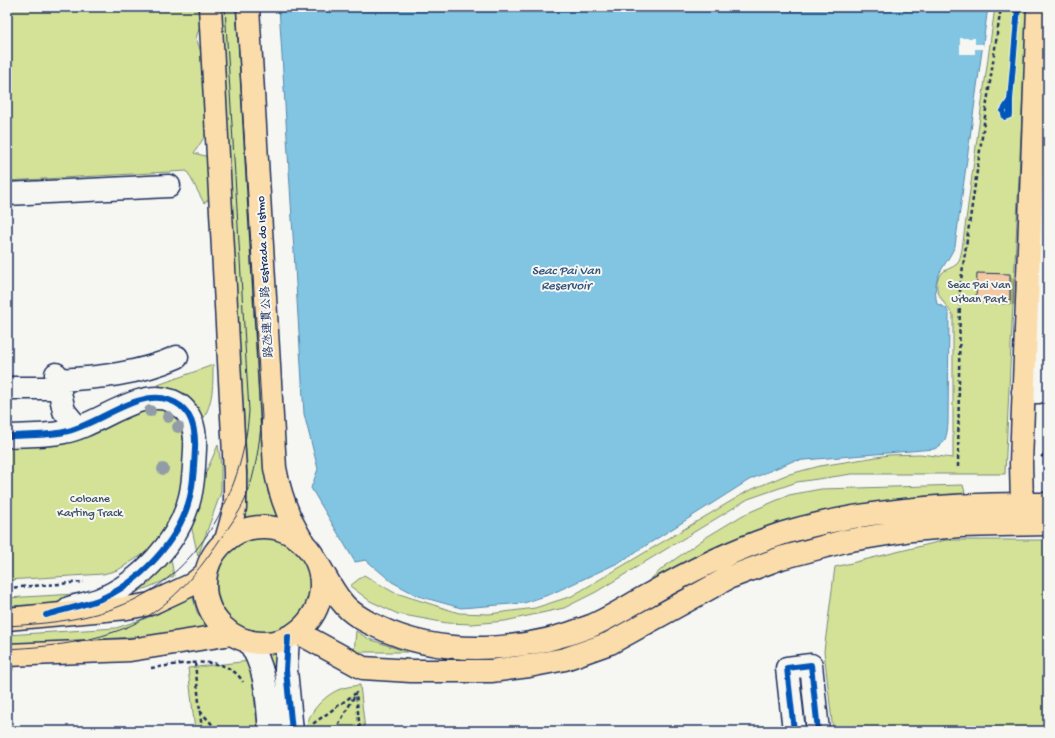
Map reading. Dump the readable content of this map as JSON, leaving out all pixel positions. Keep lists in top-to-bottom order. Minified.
{"streets":{"main road":["路氹連貫公路 Estrada do Istmo"]},"water":["Seac Pai Van Reservoir"],"parks":["Seac Pai Van Urban Park","Coloane Karting Track"]}
